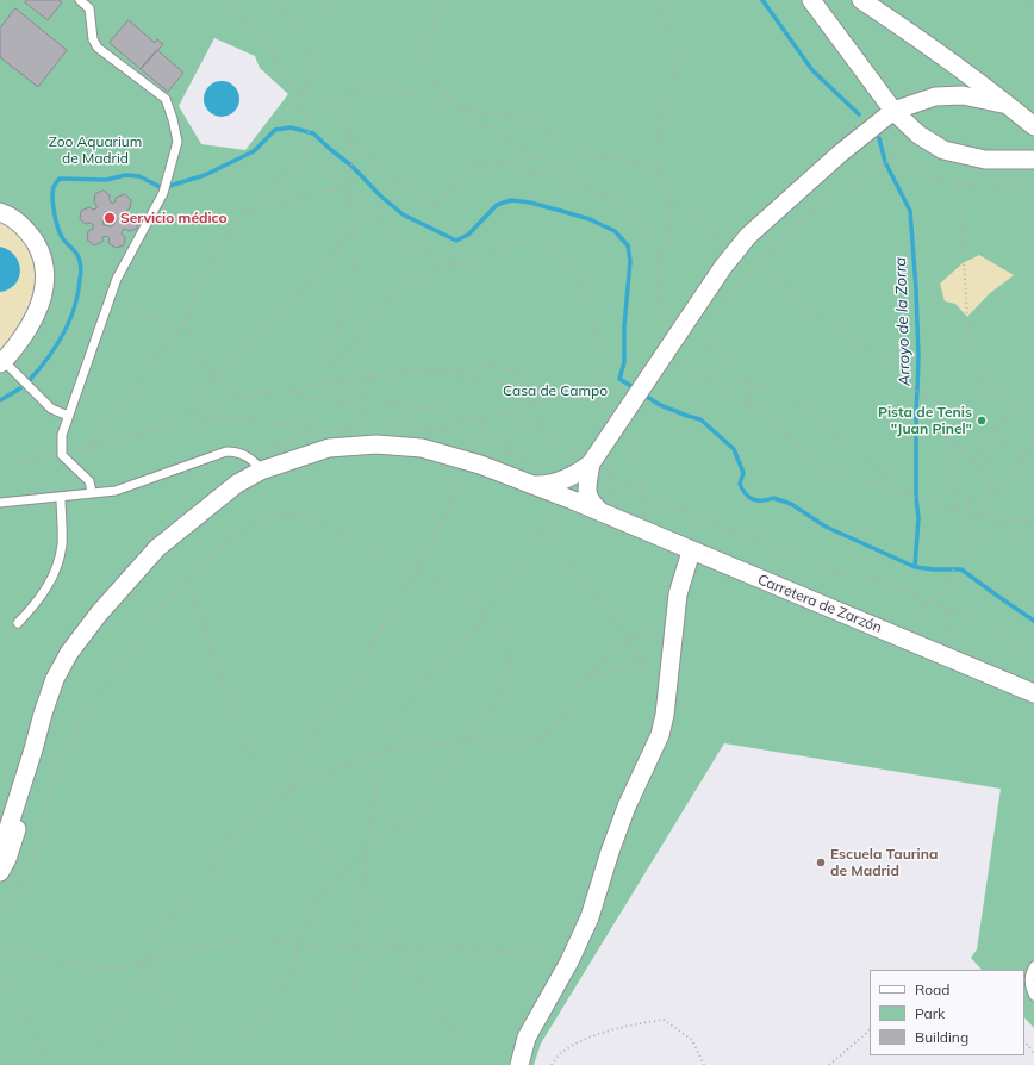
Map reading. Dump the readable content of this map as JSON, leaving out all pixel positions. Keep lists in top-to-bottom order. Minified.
{"streets":{"street":["Carretera de Zarzón"]},"water":["Arroyo de la Zorra"],"parks":["Zoo Aquarium de Madrid","Casa de Campo"],"places":["Servicio médico","Pista de Tenis \"Juan Pinel\"","Escuela Taurina de Madrid"],"legend":["Road","Park","Building"]}
